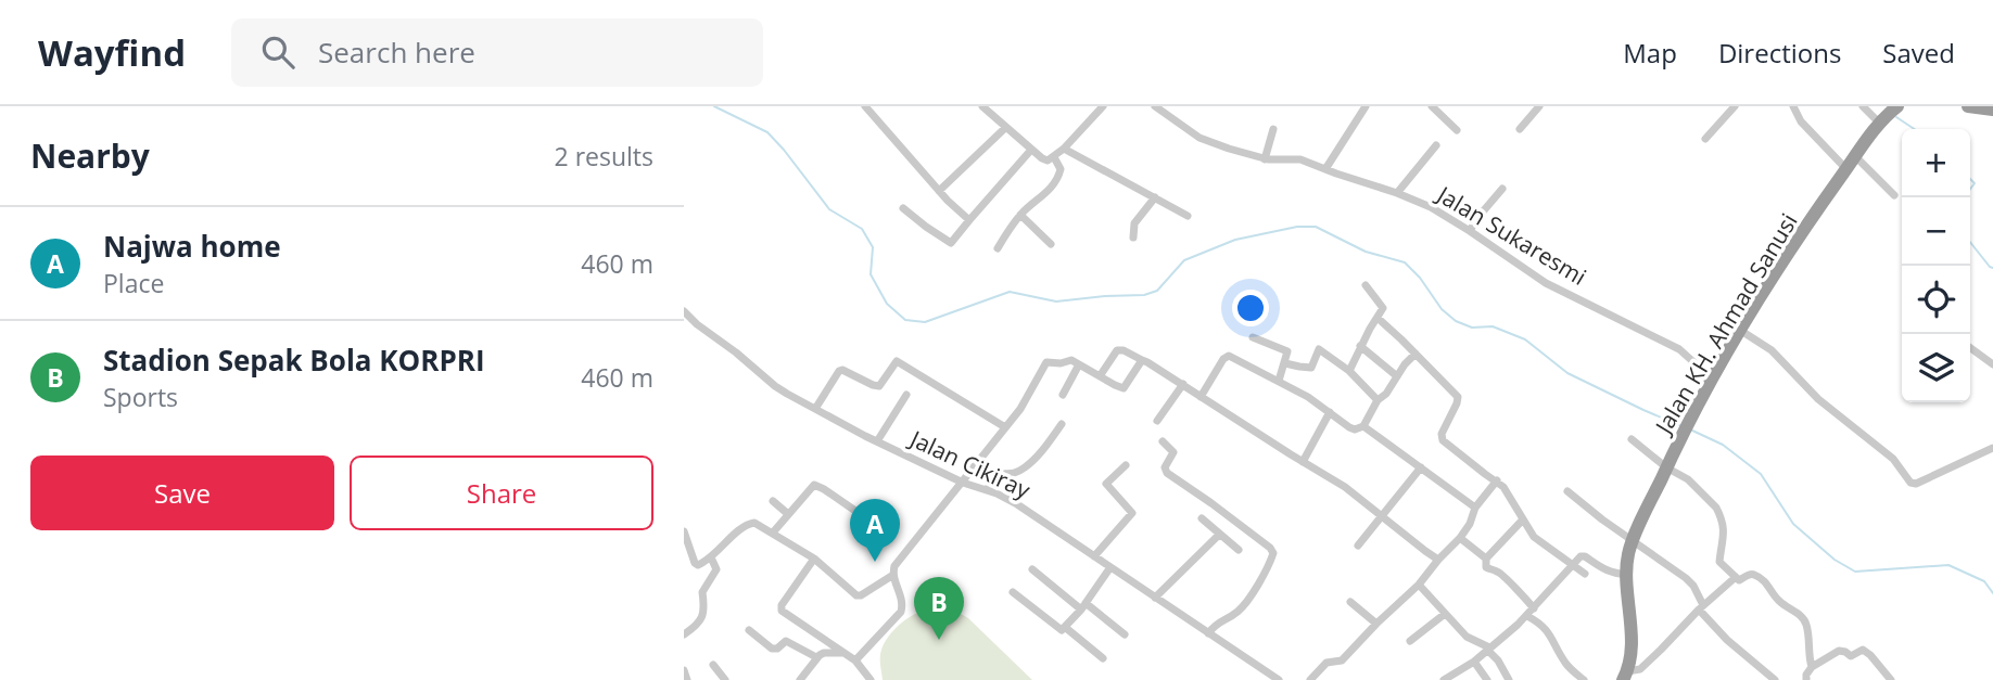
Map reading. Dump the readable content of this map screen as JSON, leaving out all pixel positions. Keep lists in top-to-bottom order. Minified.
{"streets":{"highway":["Jalan KH. Ahmad Sanusi"],"street":["Jalan Sukaresmi","Jalan Cikiray"]},"crossings":[["Jalan Sukaresmi","Jalan KH. Ahmad Sanusi"]],"page":{"header":"Wayfind","search":"Search here","nav":["Map","Directions","Saved"],"heading":["Nearby","2 results"],"map_buttons":["+","−"],"list":[{"mark":"A","name":"Najwa home","note":"Place","value":"460 m"},{"mark":"B","name":"Stadion Sepak Bola KORPRI","note":"Sports","value":"460 m"}],"buttons":["Save","Share"],"pins":["A","B"]}}
